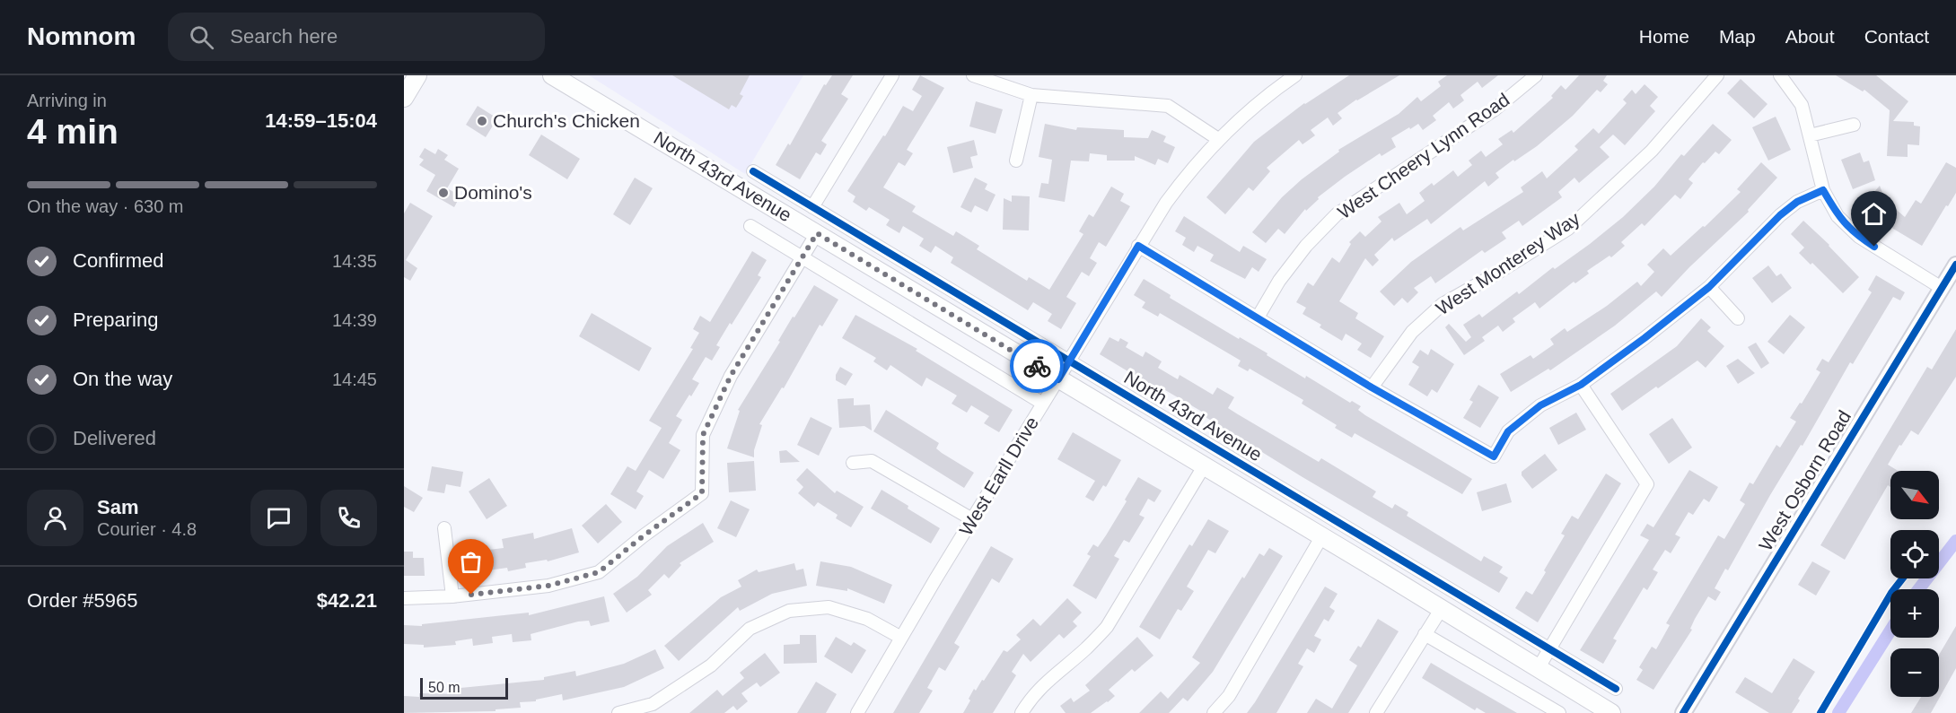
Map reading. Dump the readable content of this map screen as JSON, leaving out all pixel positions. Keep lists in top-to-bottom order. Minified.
{"streets":{"main road":["North 43rd Avenue"],"street":["West Cheery Lynn Road","West Monterey Way","West Earll Drive","West Osborn Road"]},"crossings":[["North 43rd Avenue","West Earll Drive"]],"places":["Church's Chicken","Domino's"],"scale_bar":"50 m","north":"bottom right","page":{"header":"Nomnom","search":"Search here","nav":["Home","Map","About","Contact"],"heading":["4 min","Arriving in","14:59–15:04"],"panel":["Sam","Courier · 4.8","Order #5965","$42.21"],"bar":"On the way · 630 m","list":[["Confirmed","14:35"],["Preparing","14:39"],["On the way","14:45"],"Delivered"],"map_buttons":["+","−"],"scale":"50 m"}}
